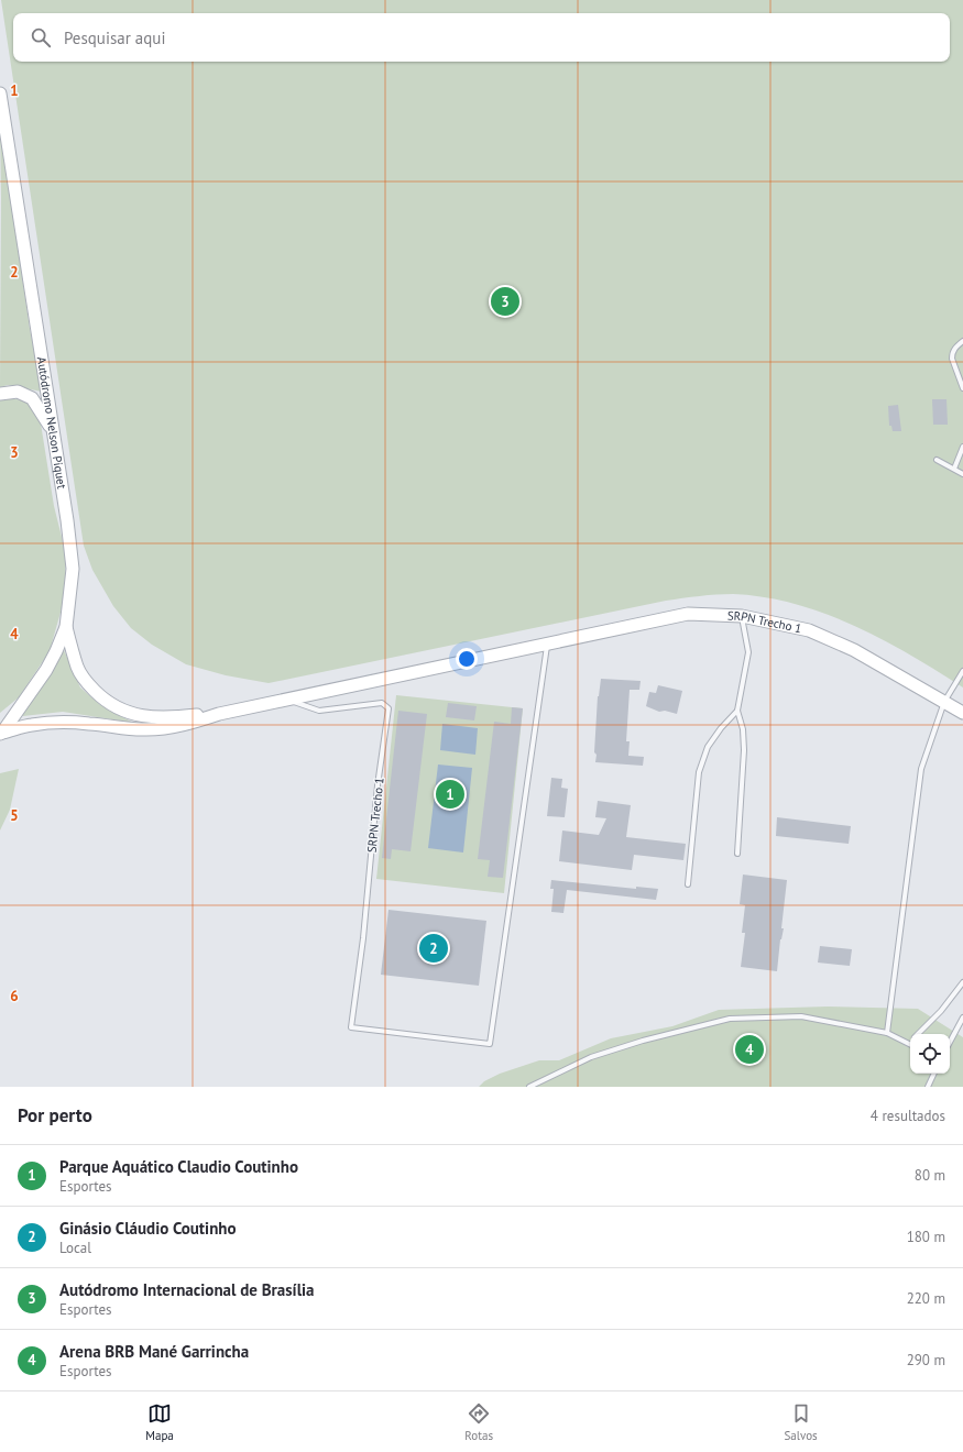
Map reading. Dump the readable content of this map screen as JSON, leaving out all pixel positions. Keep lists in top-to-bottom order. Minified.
{"streets":{"main road":["Autódromo Nelson Piquet","SRPN Trecho 1"]},"crossings":[["Autódromo Nelson Piquet","SRPN Trecho 1"]],"page":{"search":"Pesquisar aqui","pins":["3","1","2","4"],"heading":["Por perto","4 resultados"],"list":[{"mark":"1","name":"Parque Aquático Claudio Coutinho","note":"Esportes","value":"80 m"},{"mark":"2","name":"Ginásio Cláudio Coutinho","note":"Local","value":"180 m"},{"mark":"3","name":"Autódromo Internacional de Brasília","note":"Esportes","value":"220 m"},{"mark":"4","name":"Arena BRB Mané Garrincha","note":"Esportes","value":"290 m"}],"nav":["Mapa","Rotas","Salvos"]},"grid":{"rows":["1","2","3","4","5","6"]}}
